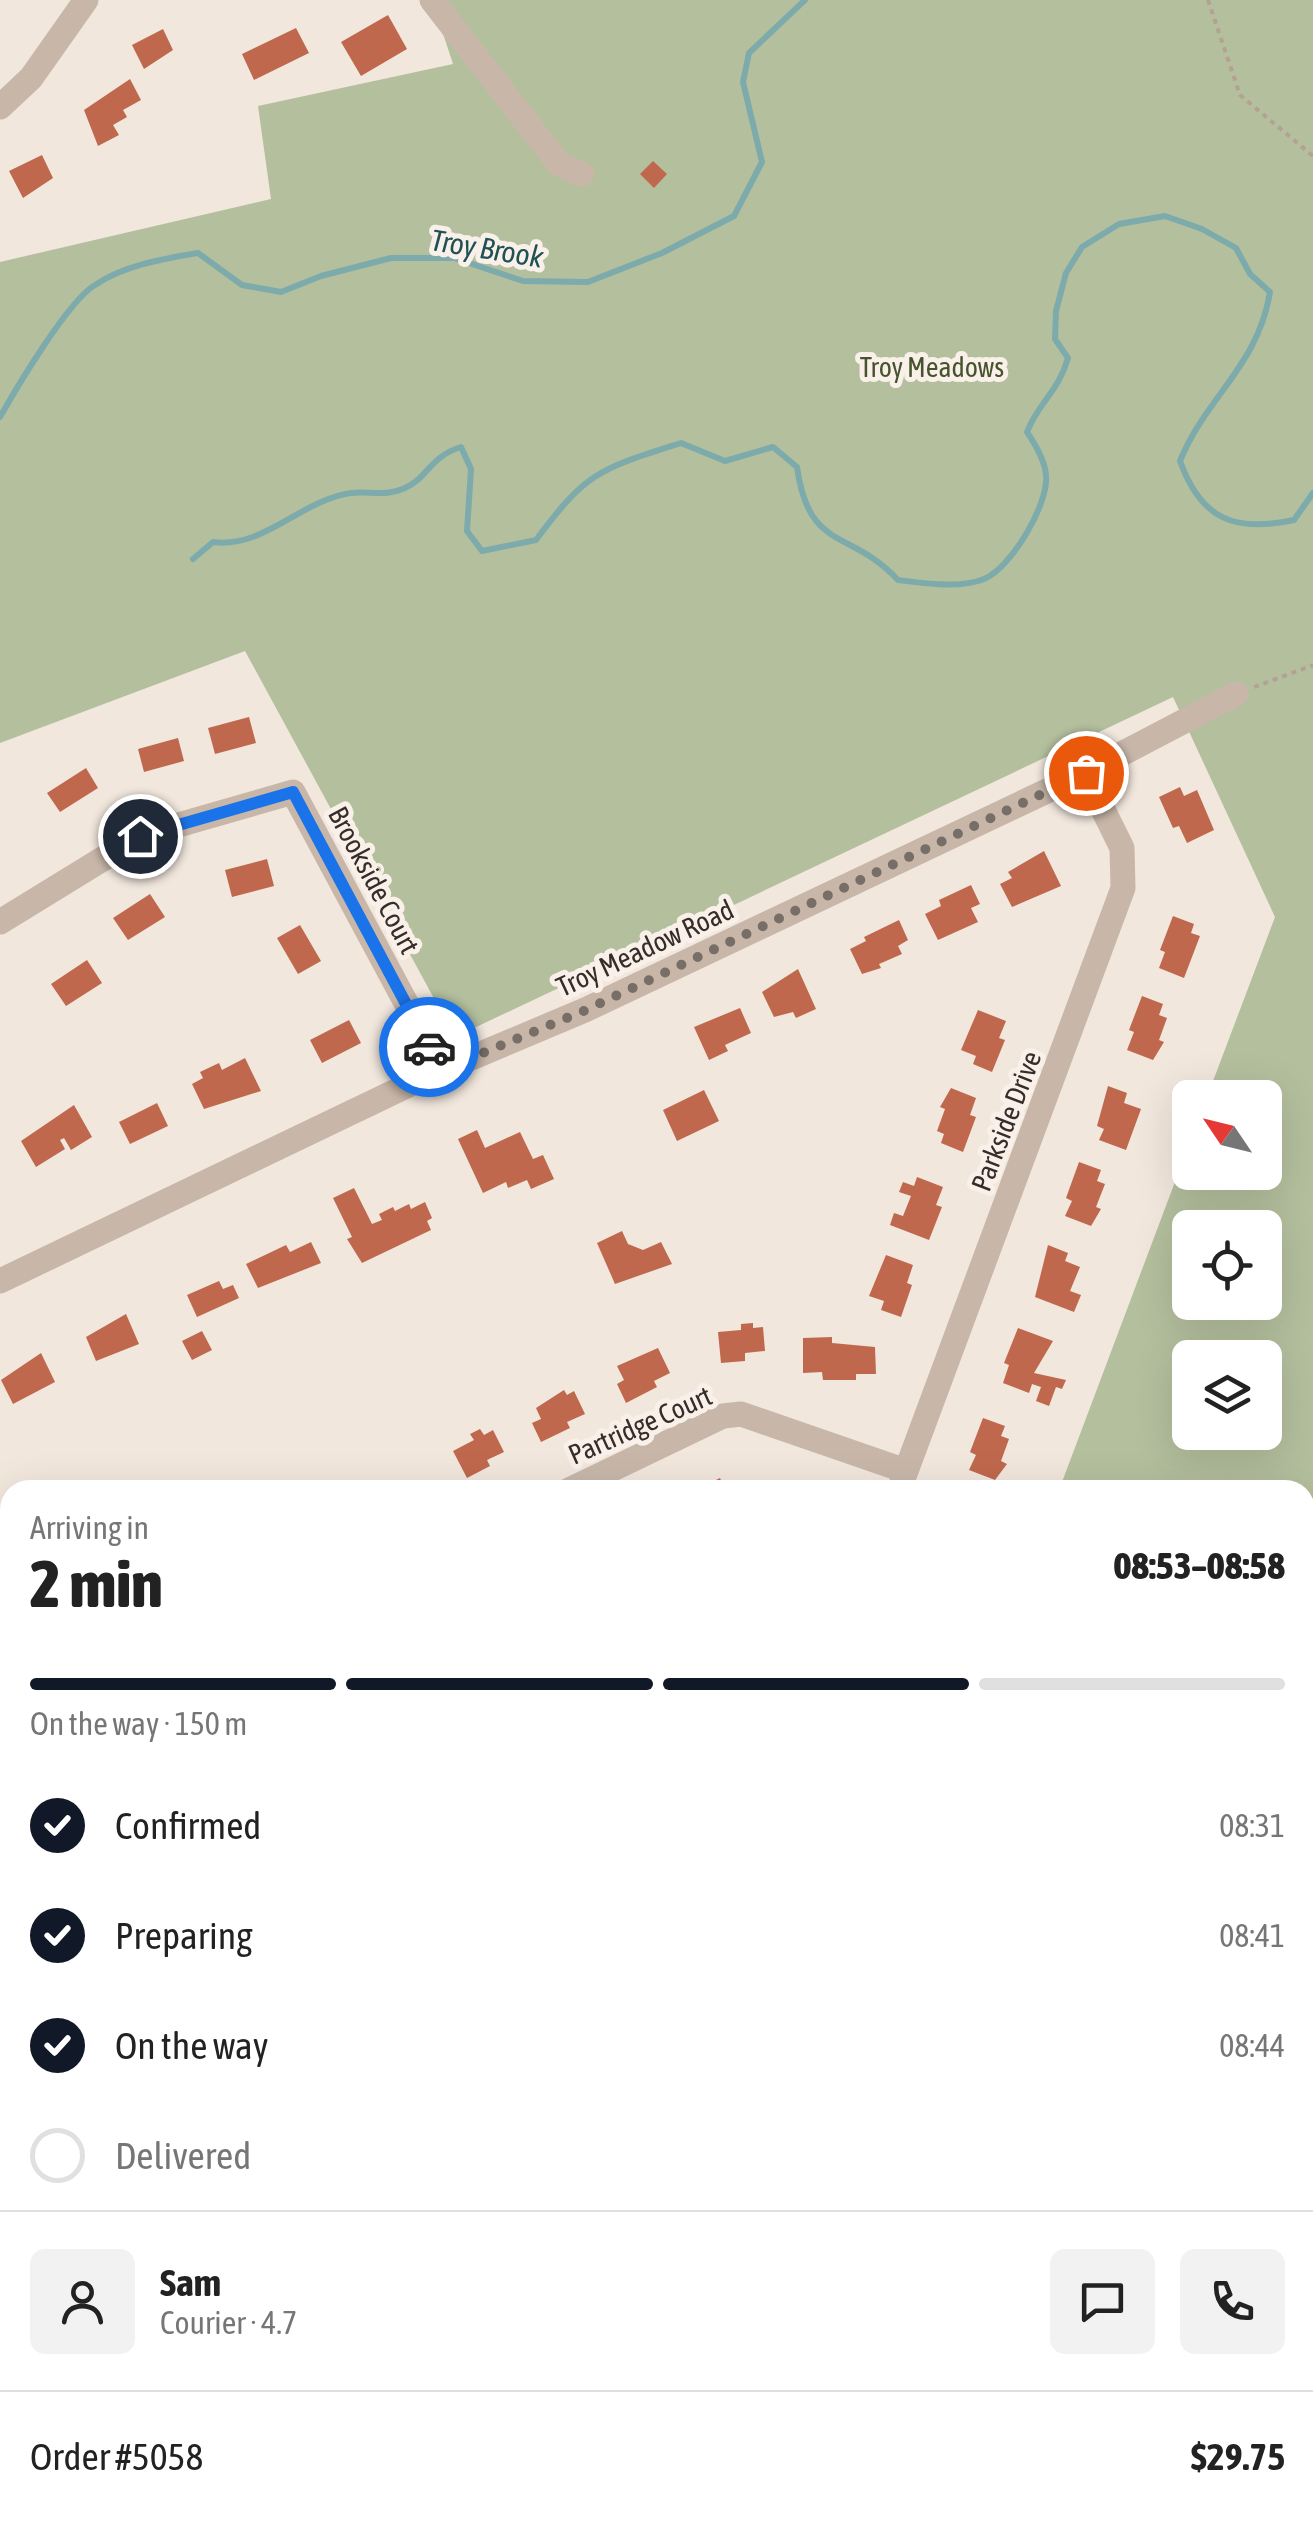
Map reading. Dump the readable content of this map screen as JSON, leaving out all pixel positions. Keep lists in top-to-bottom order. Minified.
{"streets":{"street":["Brookside Court","Troy Meadow Road","Parkside Drive","Partridge Court"]},"crossings":[["Brookside Court","Troy Meadow Road"],["Troy Meadow Road","Parkside Drive"],["Parkside Drive","Partridge Court"]],"water":["Troy Brook"],"parks":["Troy Meadows"],"north":"top left","page":{"heading":["2 min","Arriving in","08:53–08:58"],"panel":["Sam","Courier · 4.7","Order #5058","$29.75"],"bar":"On the way · 150 m","list":[["Confirmed","08:31"],["Preparing","08:41"],["On the way","08:44"],"Delivered"]}}
